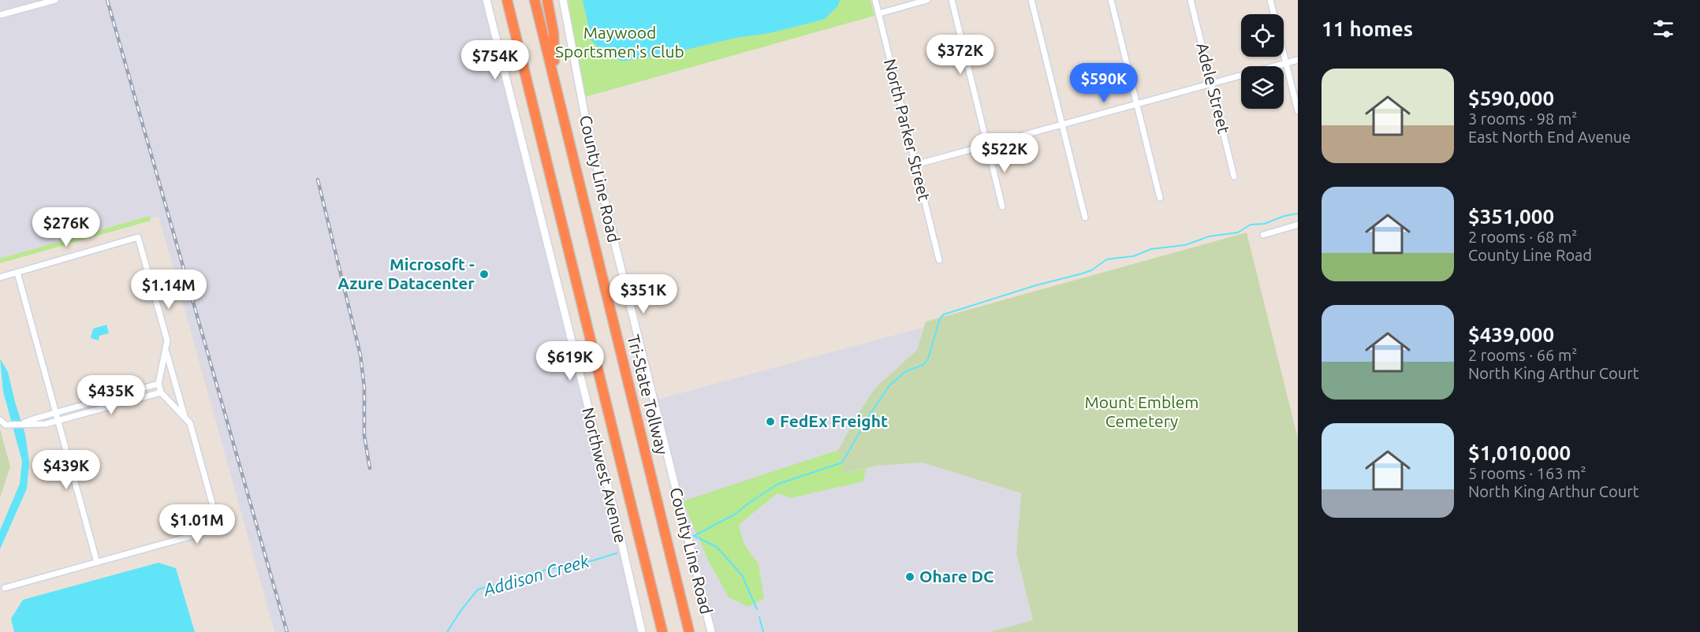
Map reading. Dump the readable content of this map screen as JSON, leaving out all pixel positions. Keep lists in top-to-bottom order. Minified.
{"streets":{"highway":["Tri-State Tollway"],"street":["Adele Street","North Parker Street","County Line Road","Northwest Avenue"]},"water":["Addison Creek"],"parks":["Maywood Sportsmen's Club","Mount Emblem Cemetery"],"places":["Microsoft - Azure Datacenter","FedEx Freight","Ohare DC"],"page":{"heading":"11 homes","price":["$372K","$754K","$590K","$522K","$276K","$1.14M","$351K","$619K","$435K","$439K","$1.01M"],"list":[{"name":"$590,000","note":"3 rooms · 98 m² · East North End Avenue"},{"name":"$351,000","note":"2 rooms · 68 m² · County Line Road"},{"name":"$439,000","note":"2 rooms · 66 m² · North King Arthur Court"},{"name":"$1,010,000","note":"5 rooms · 163 m² · North King Arthur Court"}]}}
